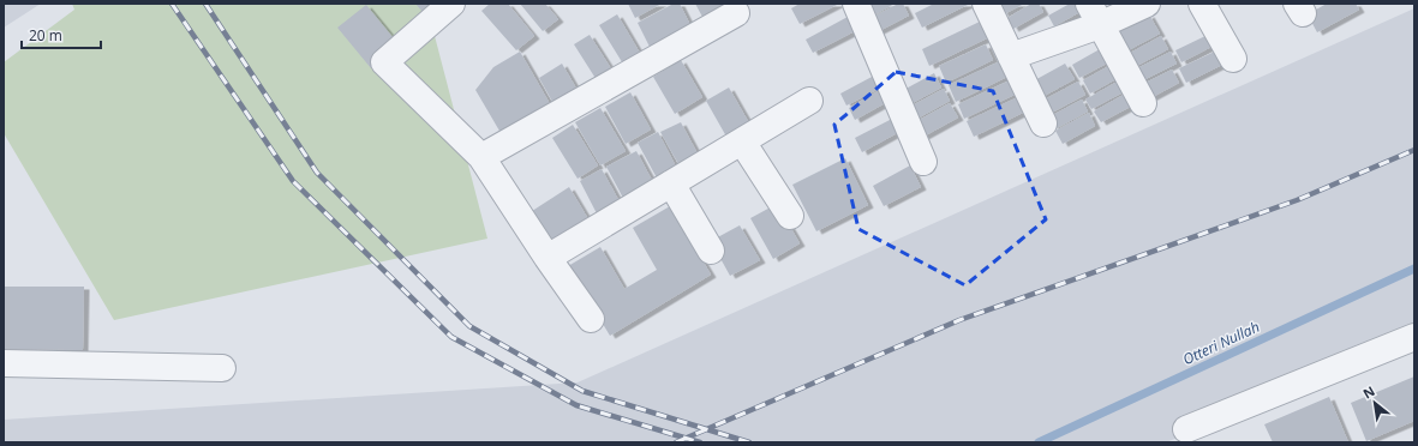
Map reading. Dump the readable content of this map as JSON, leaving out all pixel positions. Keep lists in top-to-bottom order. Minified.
{"water":["Otteri Nullah"],"scale_bar":"20 m","north":"top left"}
